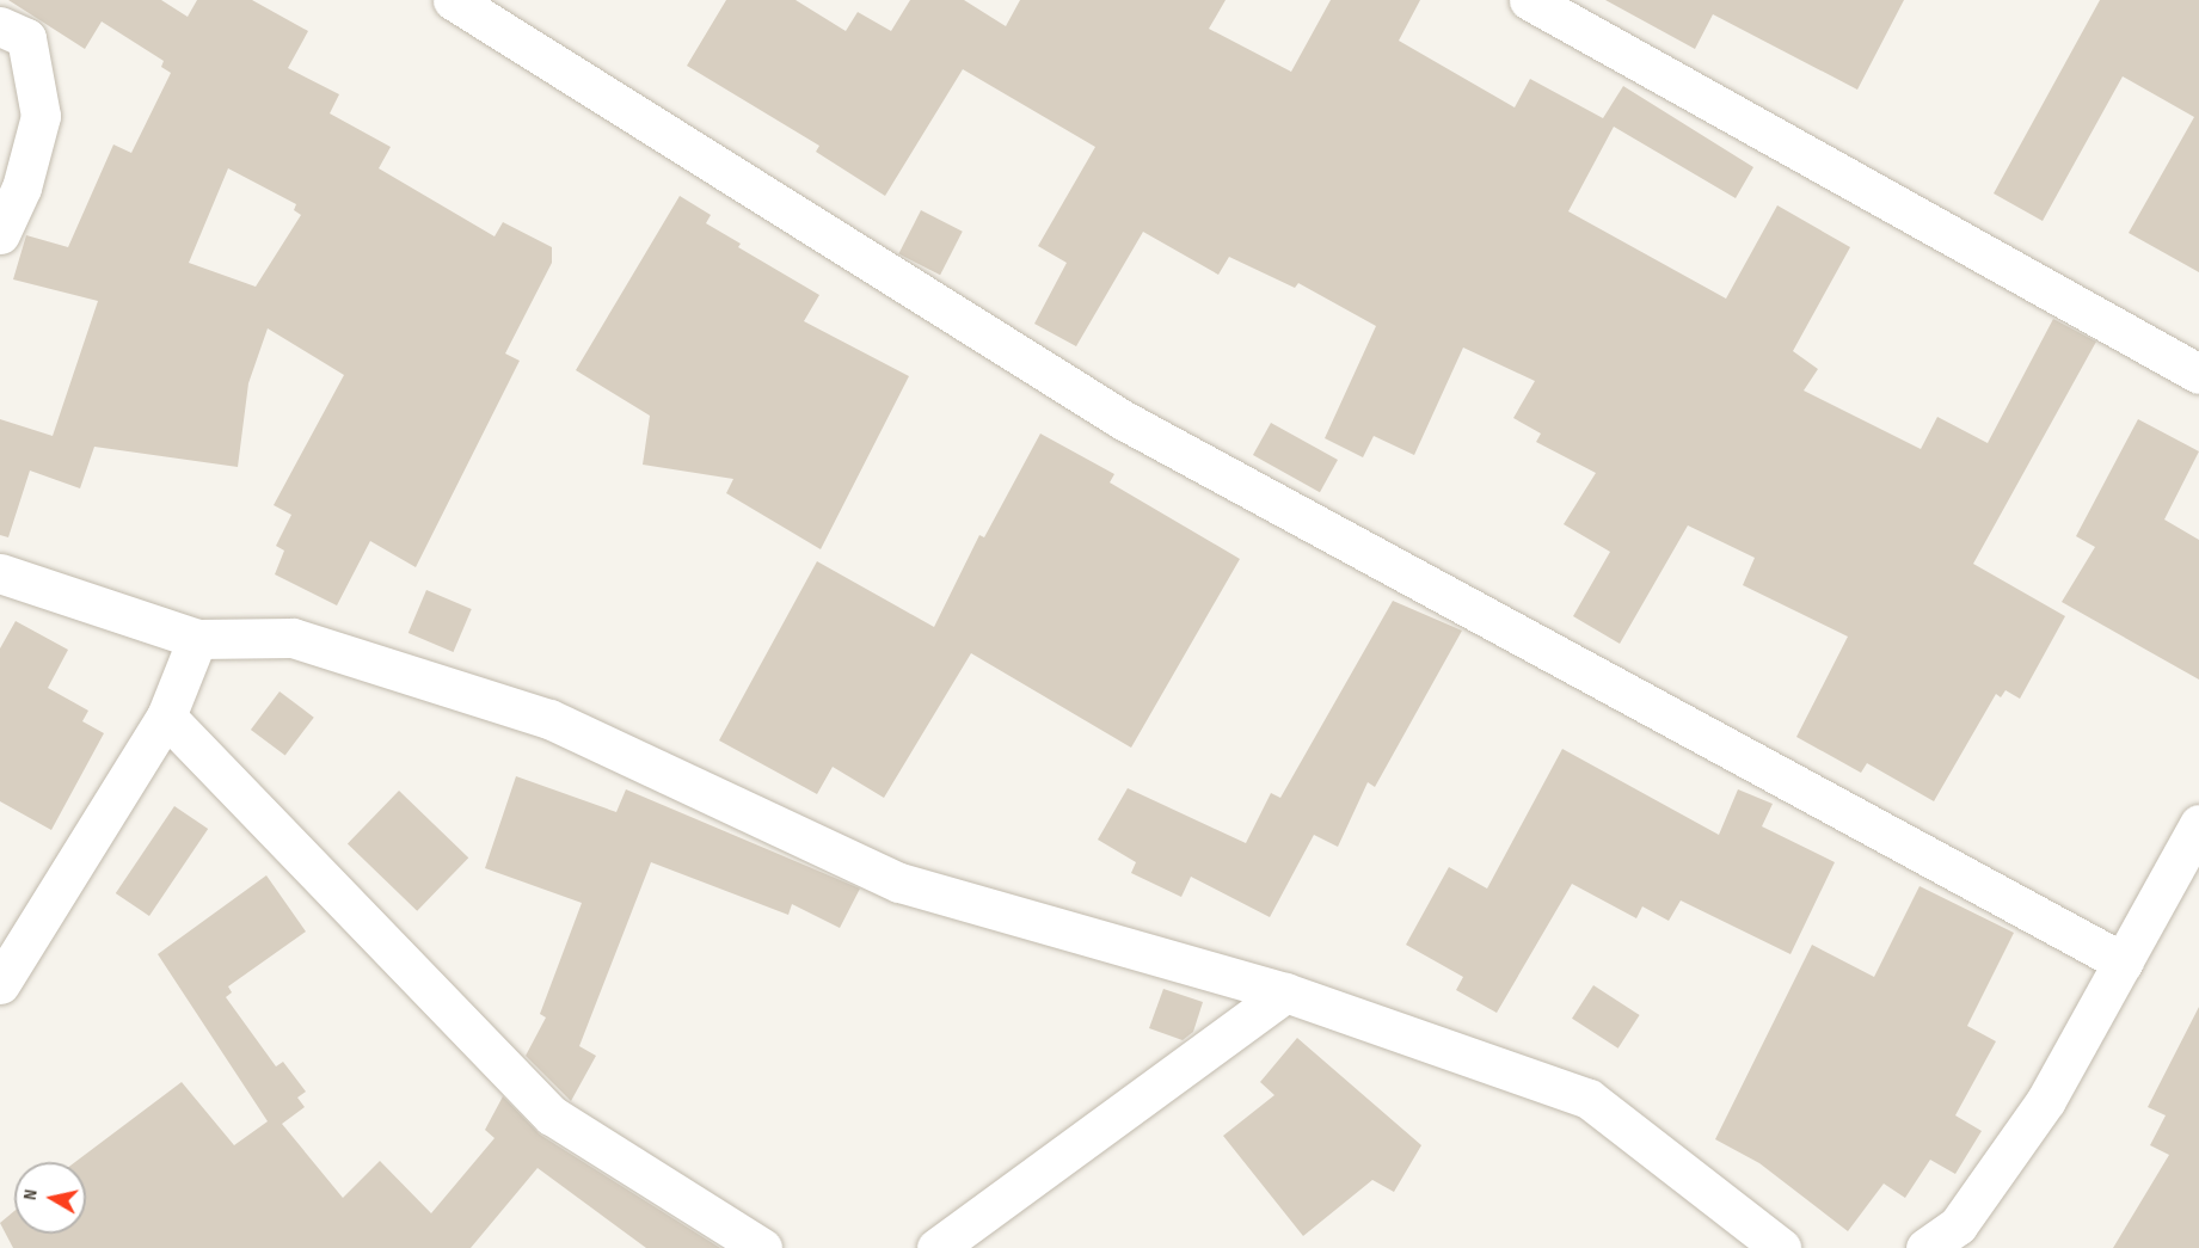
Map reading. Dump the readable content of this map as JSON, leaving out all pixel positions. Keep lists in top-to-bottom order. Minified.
{"north":"left"}
